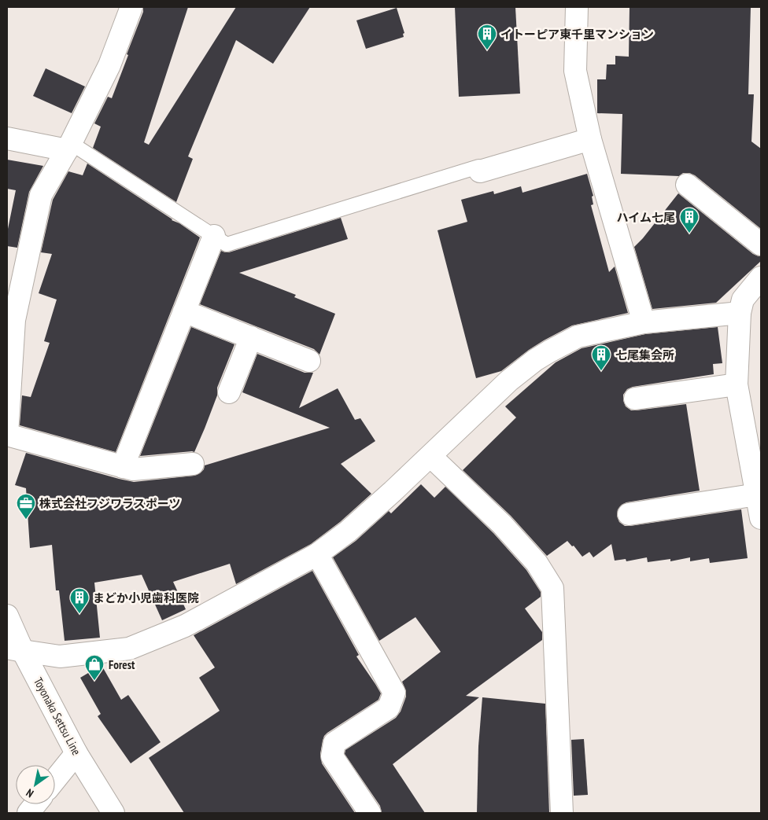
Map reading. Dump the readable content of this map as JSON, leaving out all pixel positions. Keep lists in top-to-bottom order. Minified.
{"streets":{"street":["Toyonaka Settsu Line"]},"places":{"building":["イトーピア東千里マンション","ハイム七尾","七尾集会所","まどか小児歯科医院"],"office":["株式会社フジワラスポーツ"],"shop":["Forest"]},"north":"bottom left"}
